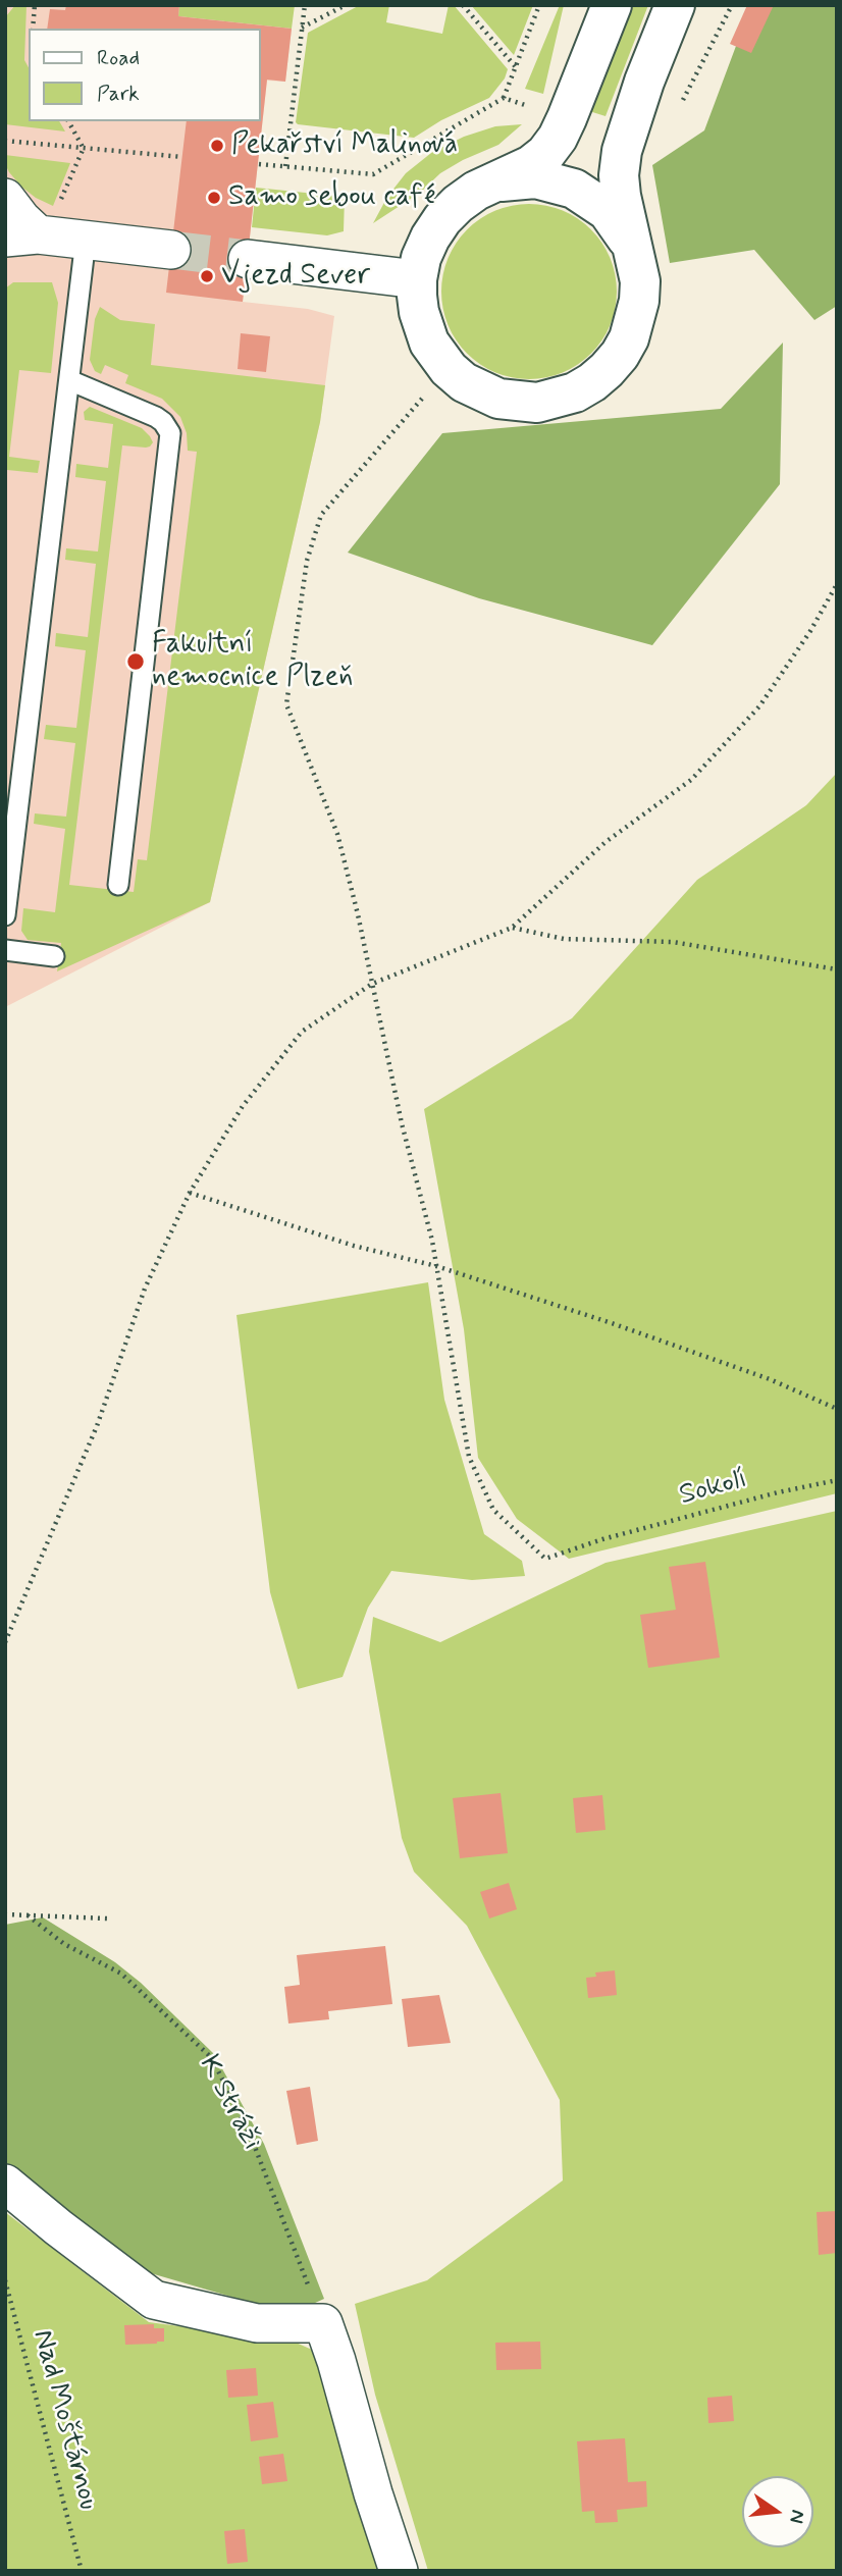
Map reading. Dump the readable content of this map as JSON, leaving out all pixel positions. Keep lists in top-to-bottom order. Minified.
{"streets":{"path":["Sokolí","K Stráži","Nad Moštárnou"]},"places":["Pekařství Malinová","Samo sebou café","Vjezd Sever","Fakultní nemocnice Plzeň"],"legend":["Road","Park"],"north":"right"}
